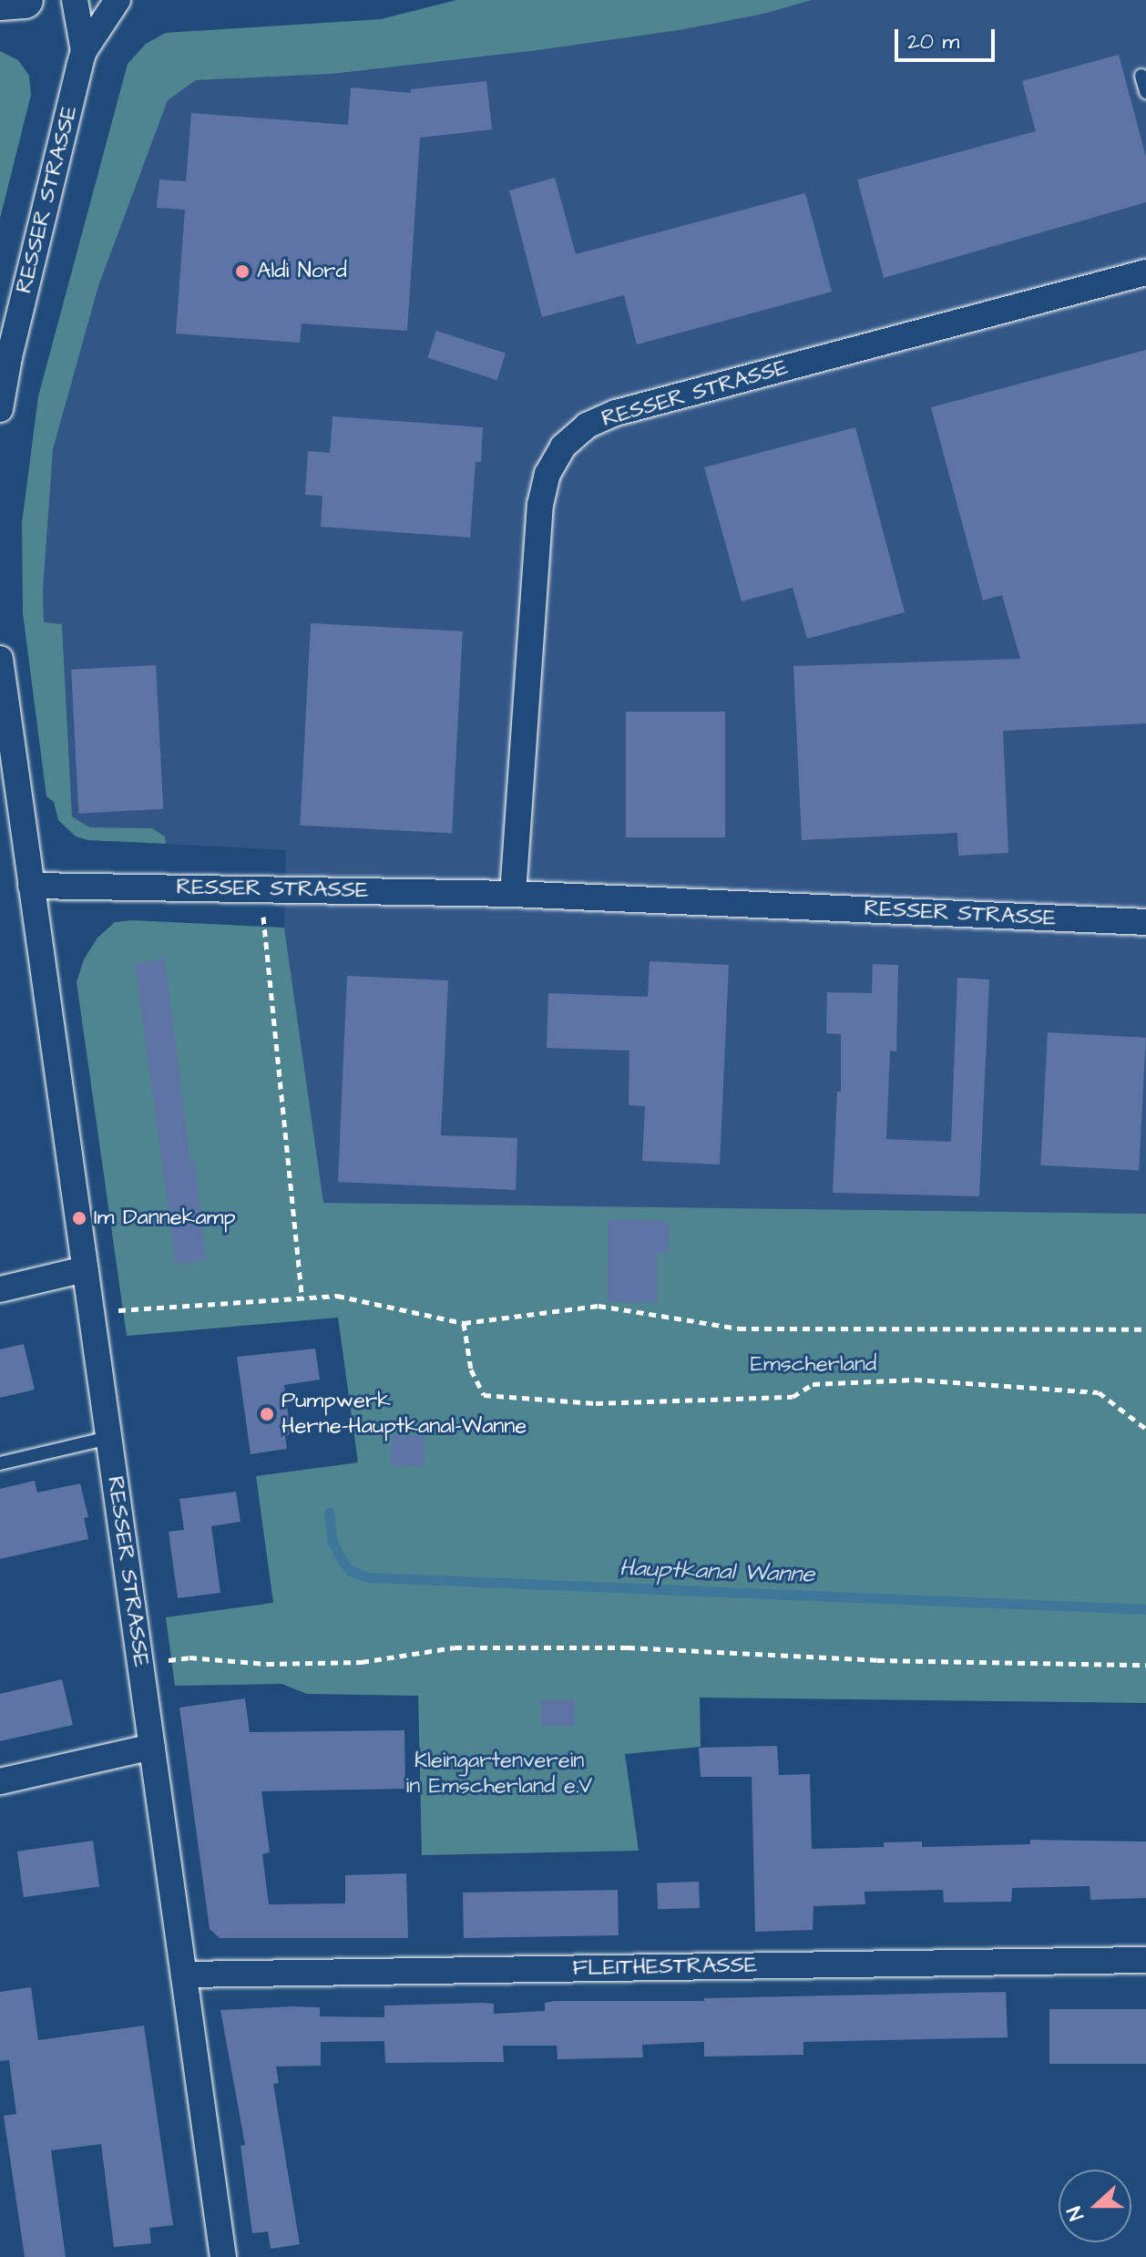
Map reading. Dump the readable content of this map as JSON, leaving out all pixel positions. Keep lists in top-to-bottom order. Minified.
{"streets":{"street":["RESSER STRASSE","FLEITHESTRASSE"]},"crossings":[["RESSER STRASSE","FLEITHESTRASSE"]],"water":["Hauptkanal Wanne"],"parks":["Emscherland","Kleingartenverein in Emscherland e.V"],"places":["Aldi Nord","Im Dannekamp","Pumpwerk Herne-Hauptkanal-Wanne"],"scale_bar":"20 m","north":"left"}
